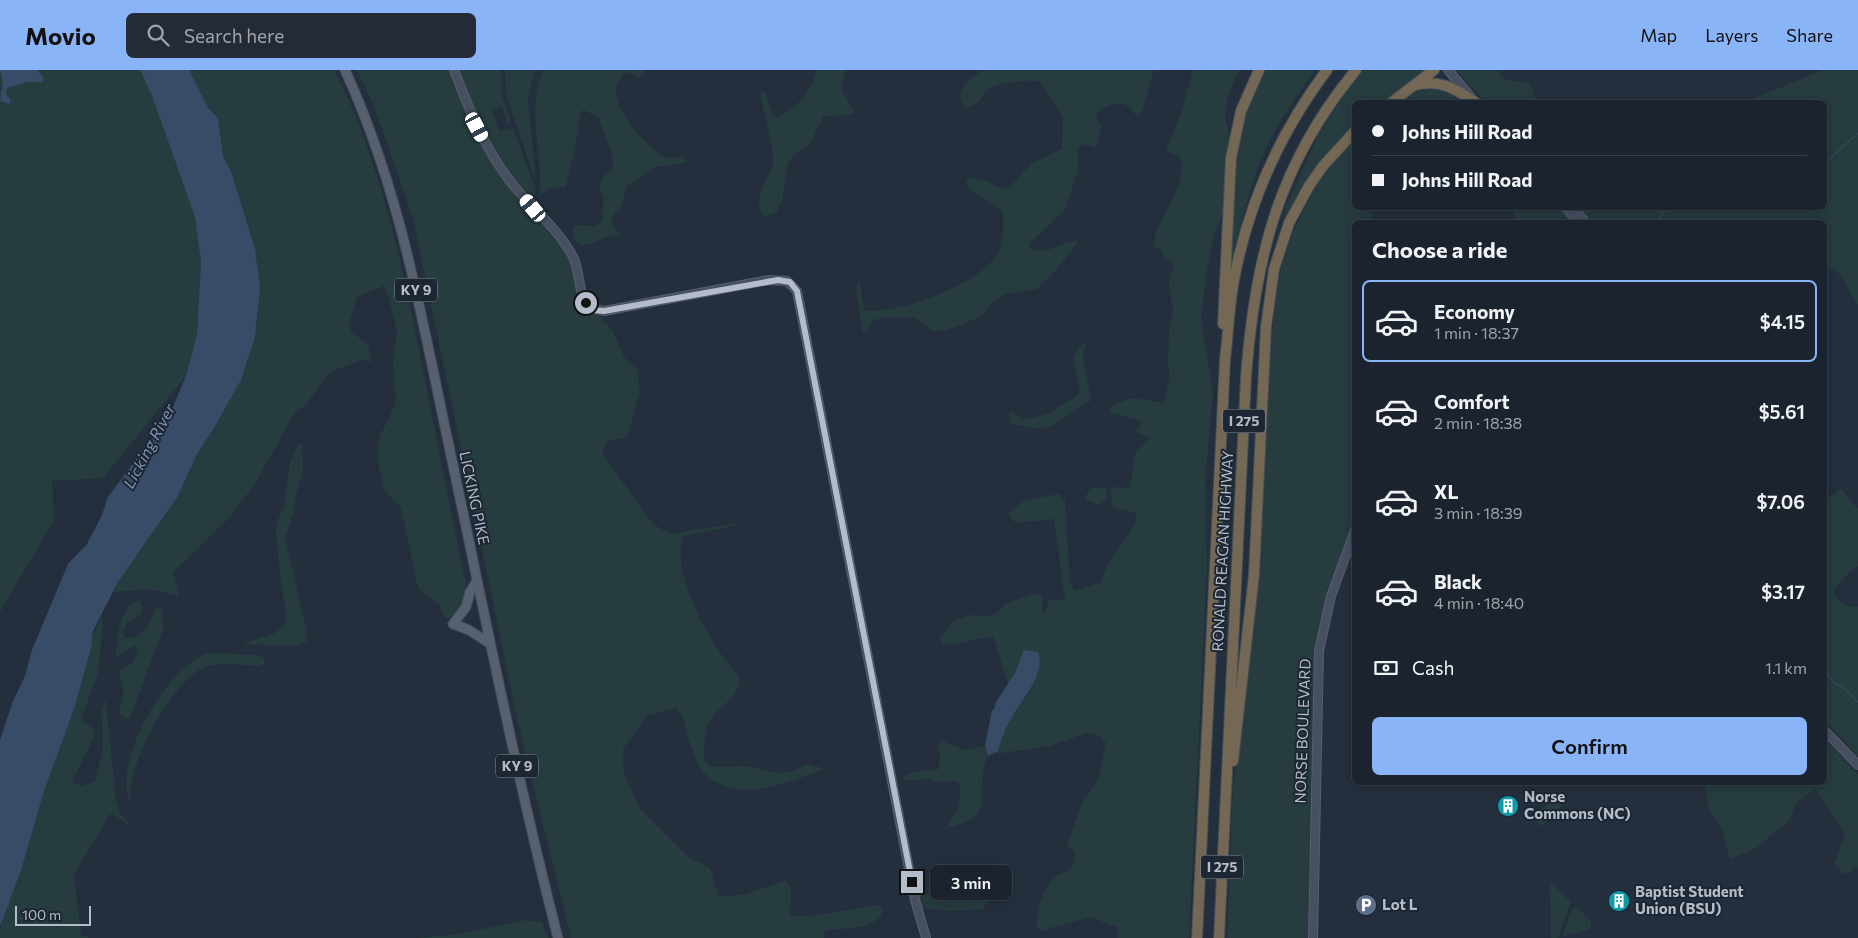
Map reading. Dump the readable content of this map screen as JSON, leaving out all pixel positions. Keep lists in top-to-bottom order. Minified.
{"streets":{"highway":["I 275","RONALD REAGAN HIGHWAY"],"main road":["KY 9","LICKING PIKE","NORSE BOULEVARD"]},"water":["Licking River"],"places":{"building":["Norse Commons (NC)","Baptist Student Union (BSU)"],"parking":["Lot L"]},"scale_bar":"100 m","page":{"header":"Movio","search":"Search here","nav":["Map","Layers","Share"],"banner":["Johns Hill Road","Johns Hill Road"],"heading":"Choose a ride","list":[{"name":"Economy","note":"1 min · 18:37","value":"$4.15"},{"name":"Comfort","note":"2 min · 18:38","value":"$5.61"},{"name":"XL","note":"3 min · 18:39","value":"$7.06"},{"name":"Black","note":"4 min · 18:40","value":"$3.17"}],"pay":["Cash","1.1 km"],"buttons":"Confirm","bubble":"3 min","scale":"100 m"}}
